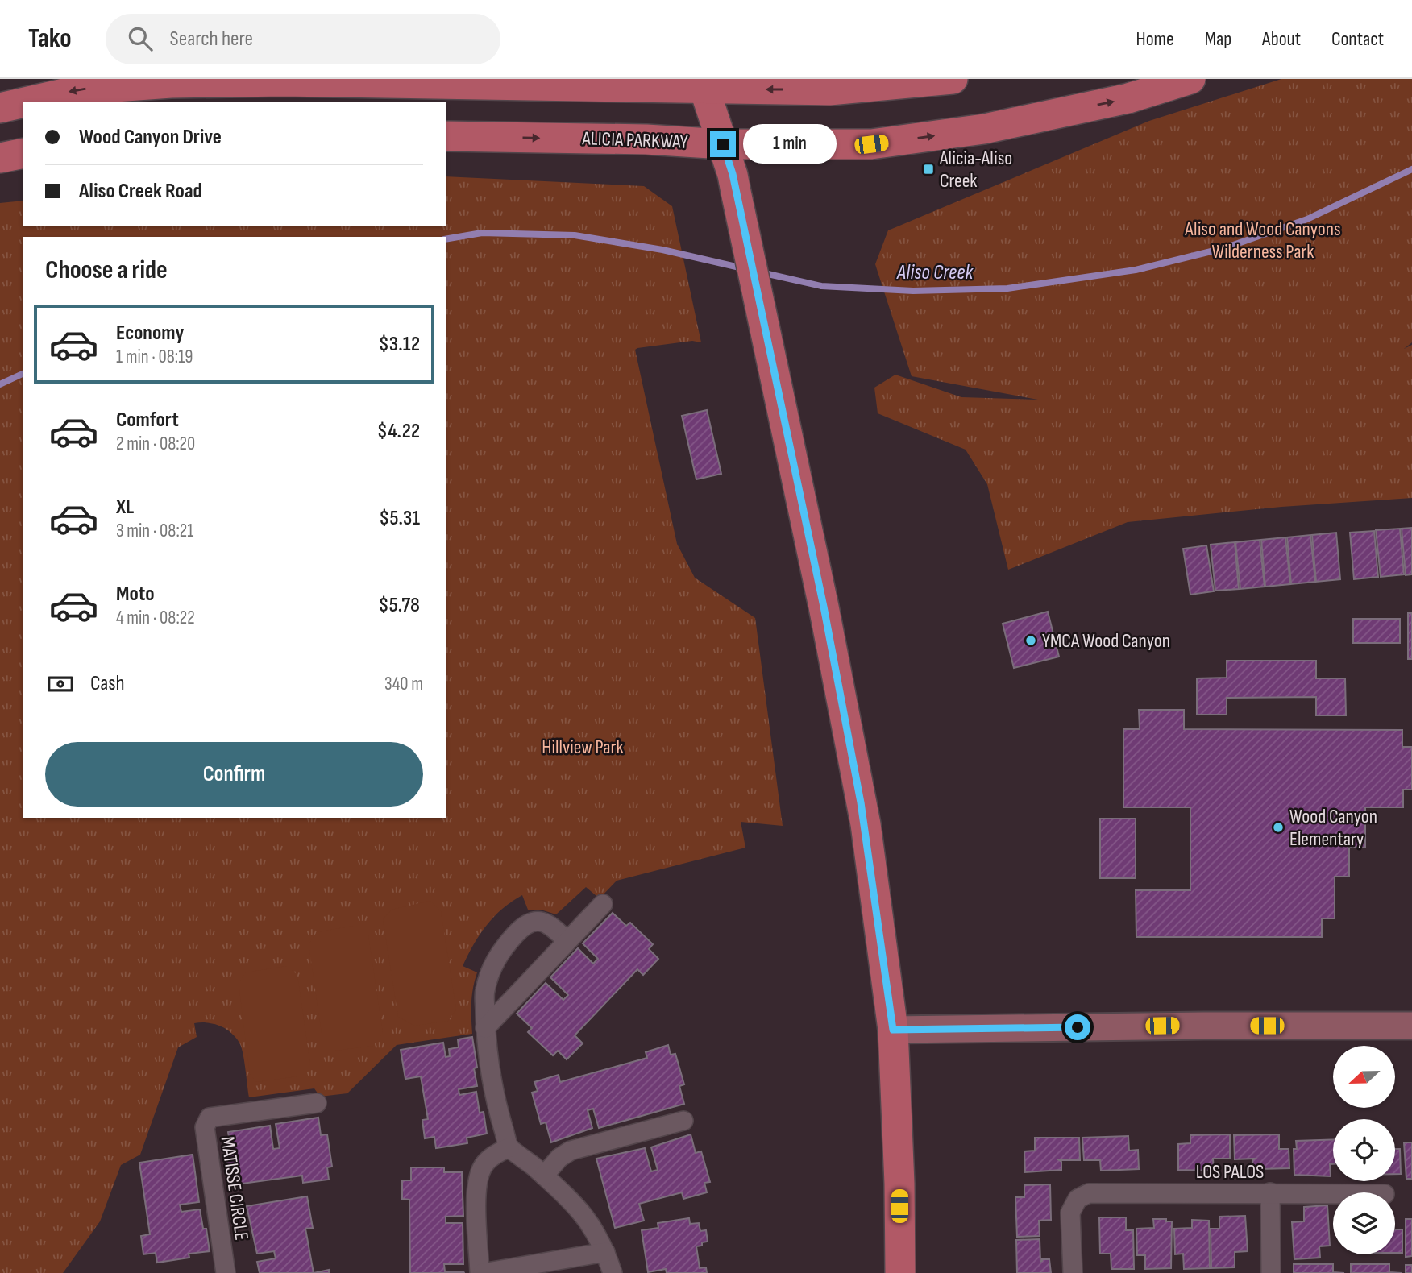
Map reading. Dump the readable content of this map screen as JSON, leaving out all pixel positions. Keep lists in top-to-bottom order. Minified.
{"streets":{"main road":["ALICIA PARKWAY"],"street":["LOS PALOS","MATISSE CIRCLE"]},"water":["Aliso Creek"],"parks":["Aliso and Wood Canyons Wilderness Park","Hillview Park"],"places":{"transit":["Alicia-Aliso Creek"],"other":["YMCA Wood Canyon","Wood Canyon Elementary"]},"north":"left","page":{"header":"Tako","search":"Search here","nav":["Home","Map","About","Contact"],"banner":["Wood Canyon Drive","Aliso Creek Road"],"bubble":"1 min","heading":"Choose a ride","list":[{"name":"Economy","note":"1 min · 08:19","value":"$3.12"},{"name":"Comfort","note":"2 min · 08:20","value":"$4.22"},{"name":"XL","note":"3 min · 08:21","value":"$5.31"},{"name":"Moto","note":"4 min · 08:22","value":"$5.78"}],"pay":["Cash","340 m"],"buttons":"Confirm"}}
